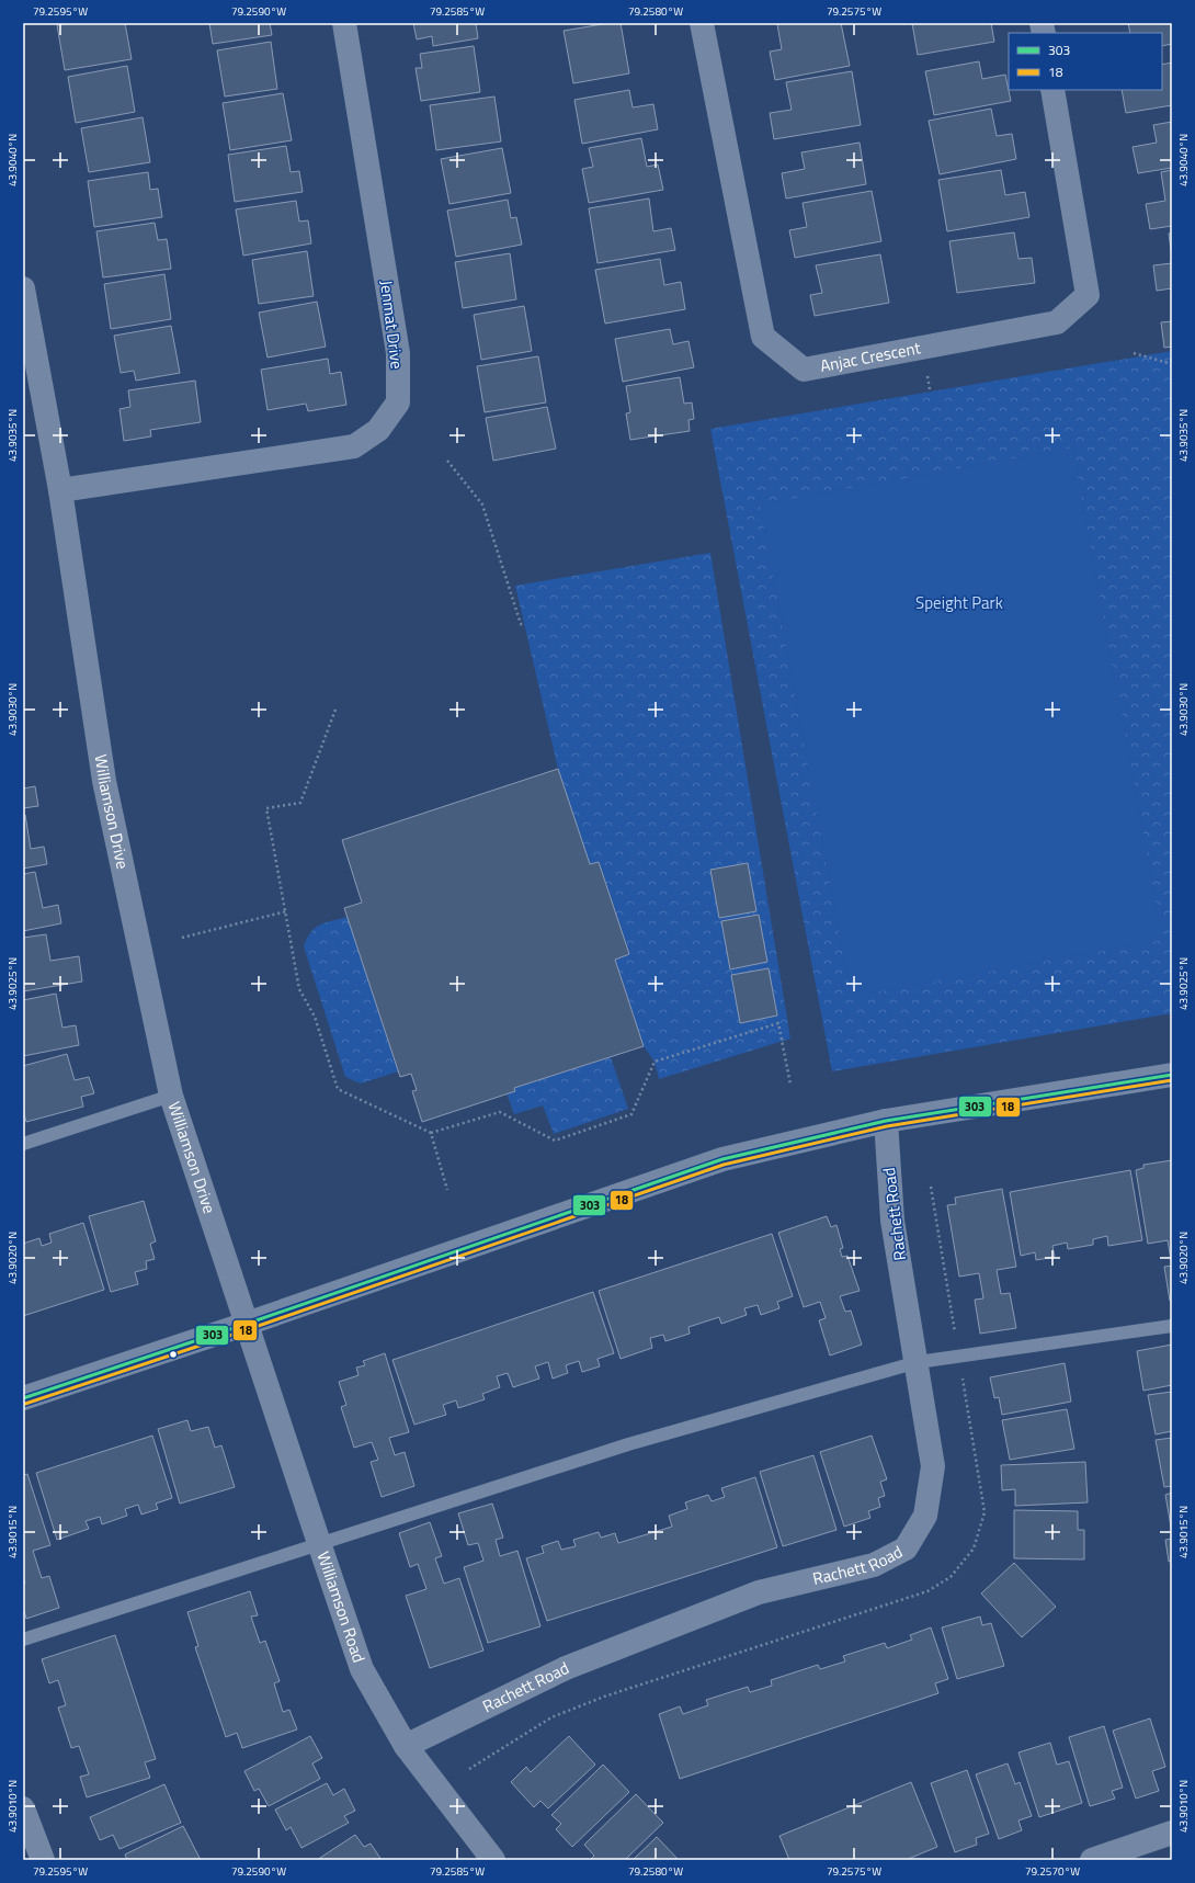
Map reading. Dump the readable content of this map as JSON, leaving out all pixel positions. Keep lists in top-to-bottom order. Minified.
{"streets":{"street":["Jenmat Drive","Anjac Crescent","Williamson Drive","Rachett Road","Williamson Road"]},"crossings":[["Jenmat Drive","Williamson Drive"],["Williamson Drive","Williamson Road"],["Rachett Road","Williamson Road"]],"parks":["Speight Park"],"lines":["transit line 303","transit line 18"],"legend":["303","18"],"coordinates":["79.2595°W","79.2590°W","79.2585°W","79.2580°W","79.2575°W","43.9040°N","43.9035°N","43.9030°N","43.9025°N","43.9020°N","43.9015°N","43.9010°N","79.2570°W"]}
